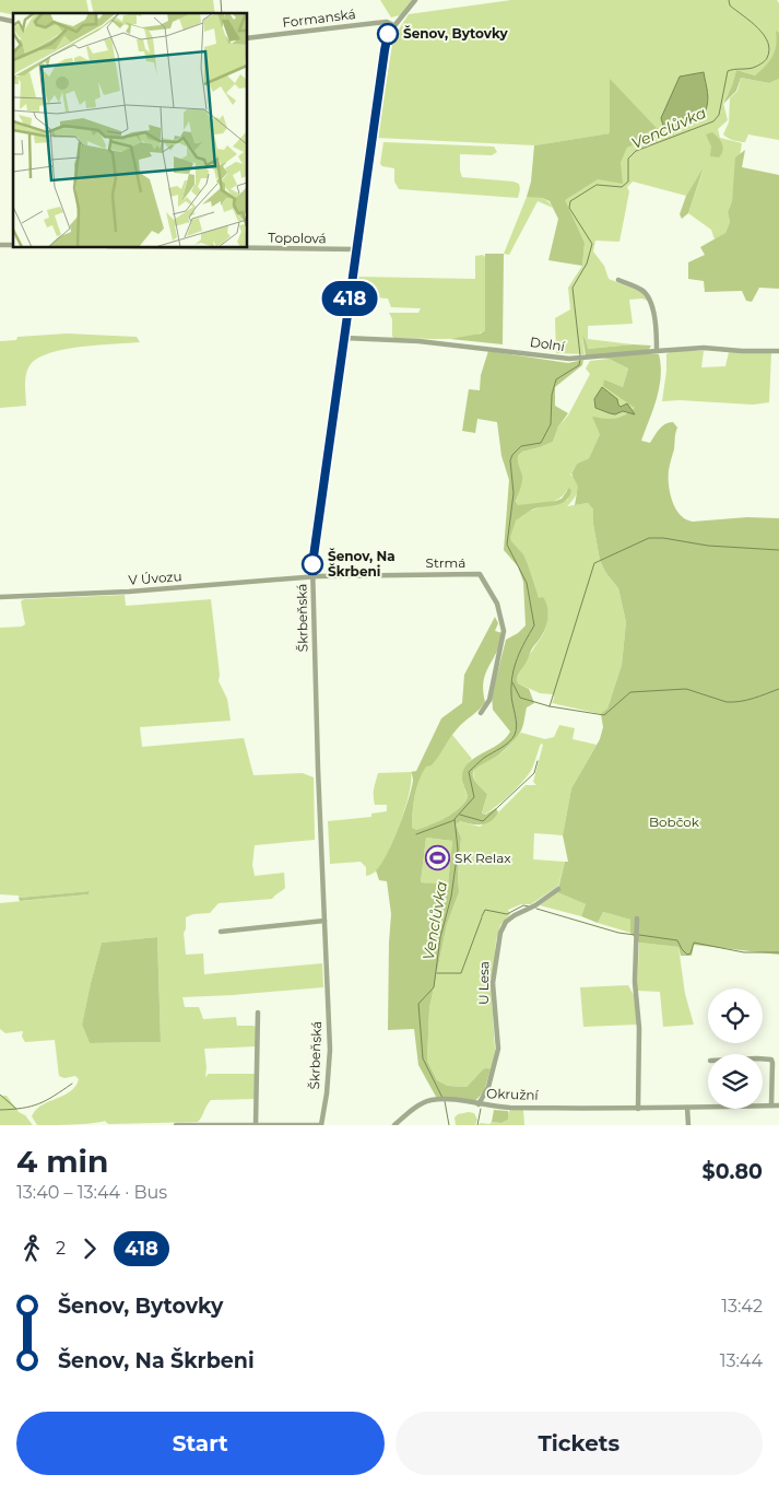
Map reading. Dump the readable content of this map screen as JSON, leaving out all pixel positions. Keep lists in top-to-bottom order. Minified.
{"streets":{"street":["Formanská","Topolová","Dolní","Strmá","V Úvozu","Škrbeňská","U Lesa","Okružní"]},"crossings":[["Formanská","Škrbeňská"],["Topolová","Škrbeňská"],["Dolní","Škrbeňská"],["Strmá","V Úvozu"],["Strmá","Škrbeňská"],["V Úvozu","Škrbeňská"],["U Lesa","Okružní"]],"water":["Venclůvka"],"parks":["Bobčok"],"places":{"other":["Šenov, Bytovky","Šenov, Na Škrbeni"],"sports":["SK Relax"]},"lines":["bus line 418"],"page":{"on_map":"418","heading":["4 min","13:40 – 13:44 · Bus","$0.80"],"legs":["2","418"],"list":[{"name":"Šenov, Bytovky","value":"13:42"},{"name":"Šenov, Na Škrbeni","value":"13:44"}],"buttons":["Start","Tickets"]}}
